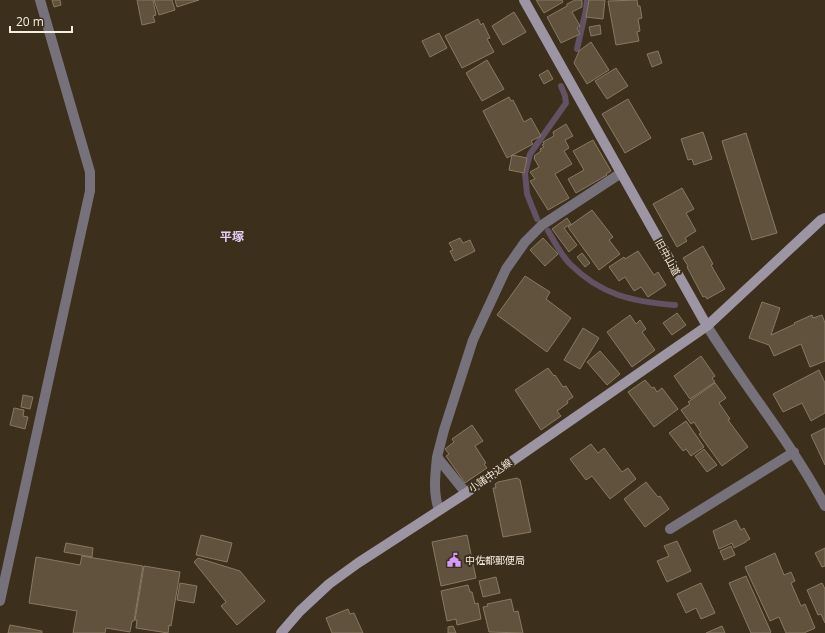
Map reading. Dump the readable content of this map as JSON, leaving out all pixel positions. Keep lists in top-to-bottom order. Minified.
{"streets":{"main road":["旧中山道","小諸中込線"]},"crossings":[["旧中山道","小諸中込線"]],"districts":["平塚"],"places":{"public building":["中佐都郵便局"]},"scale_bar":"20 m"}
